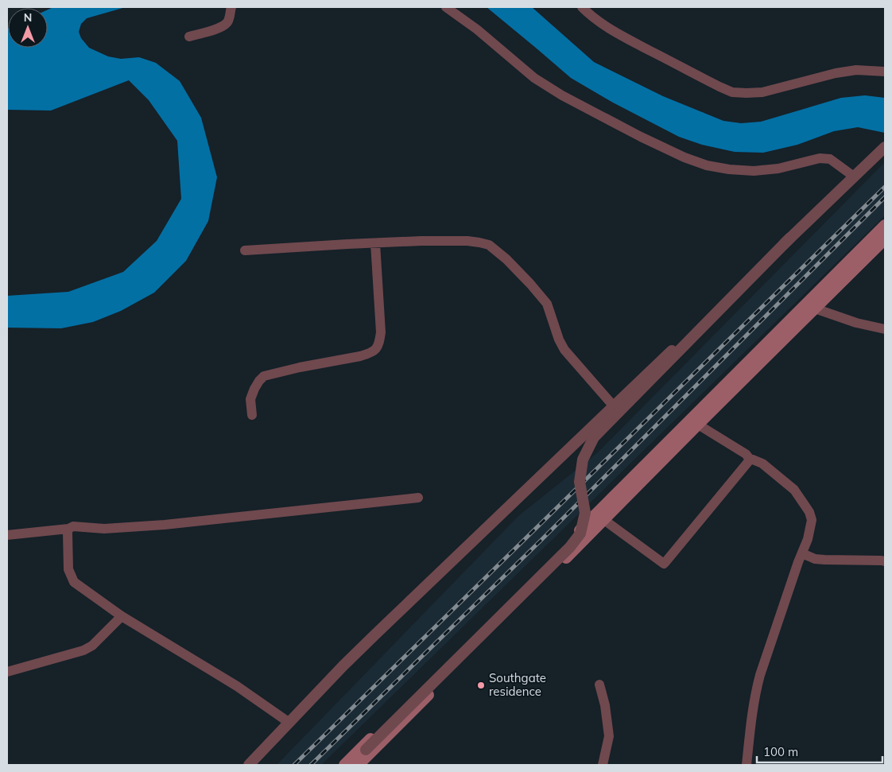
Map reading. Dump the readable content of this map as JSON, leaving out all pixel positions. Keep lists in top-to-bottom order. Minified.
{"places":["Southgate residence"],"scale_bar":"100 m","north":"top"}
